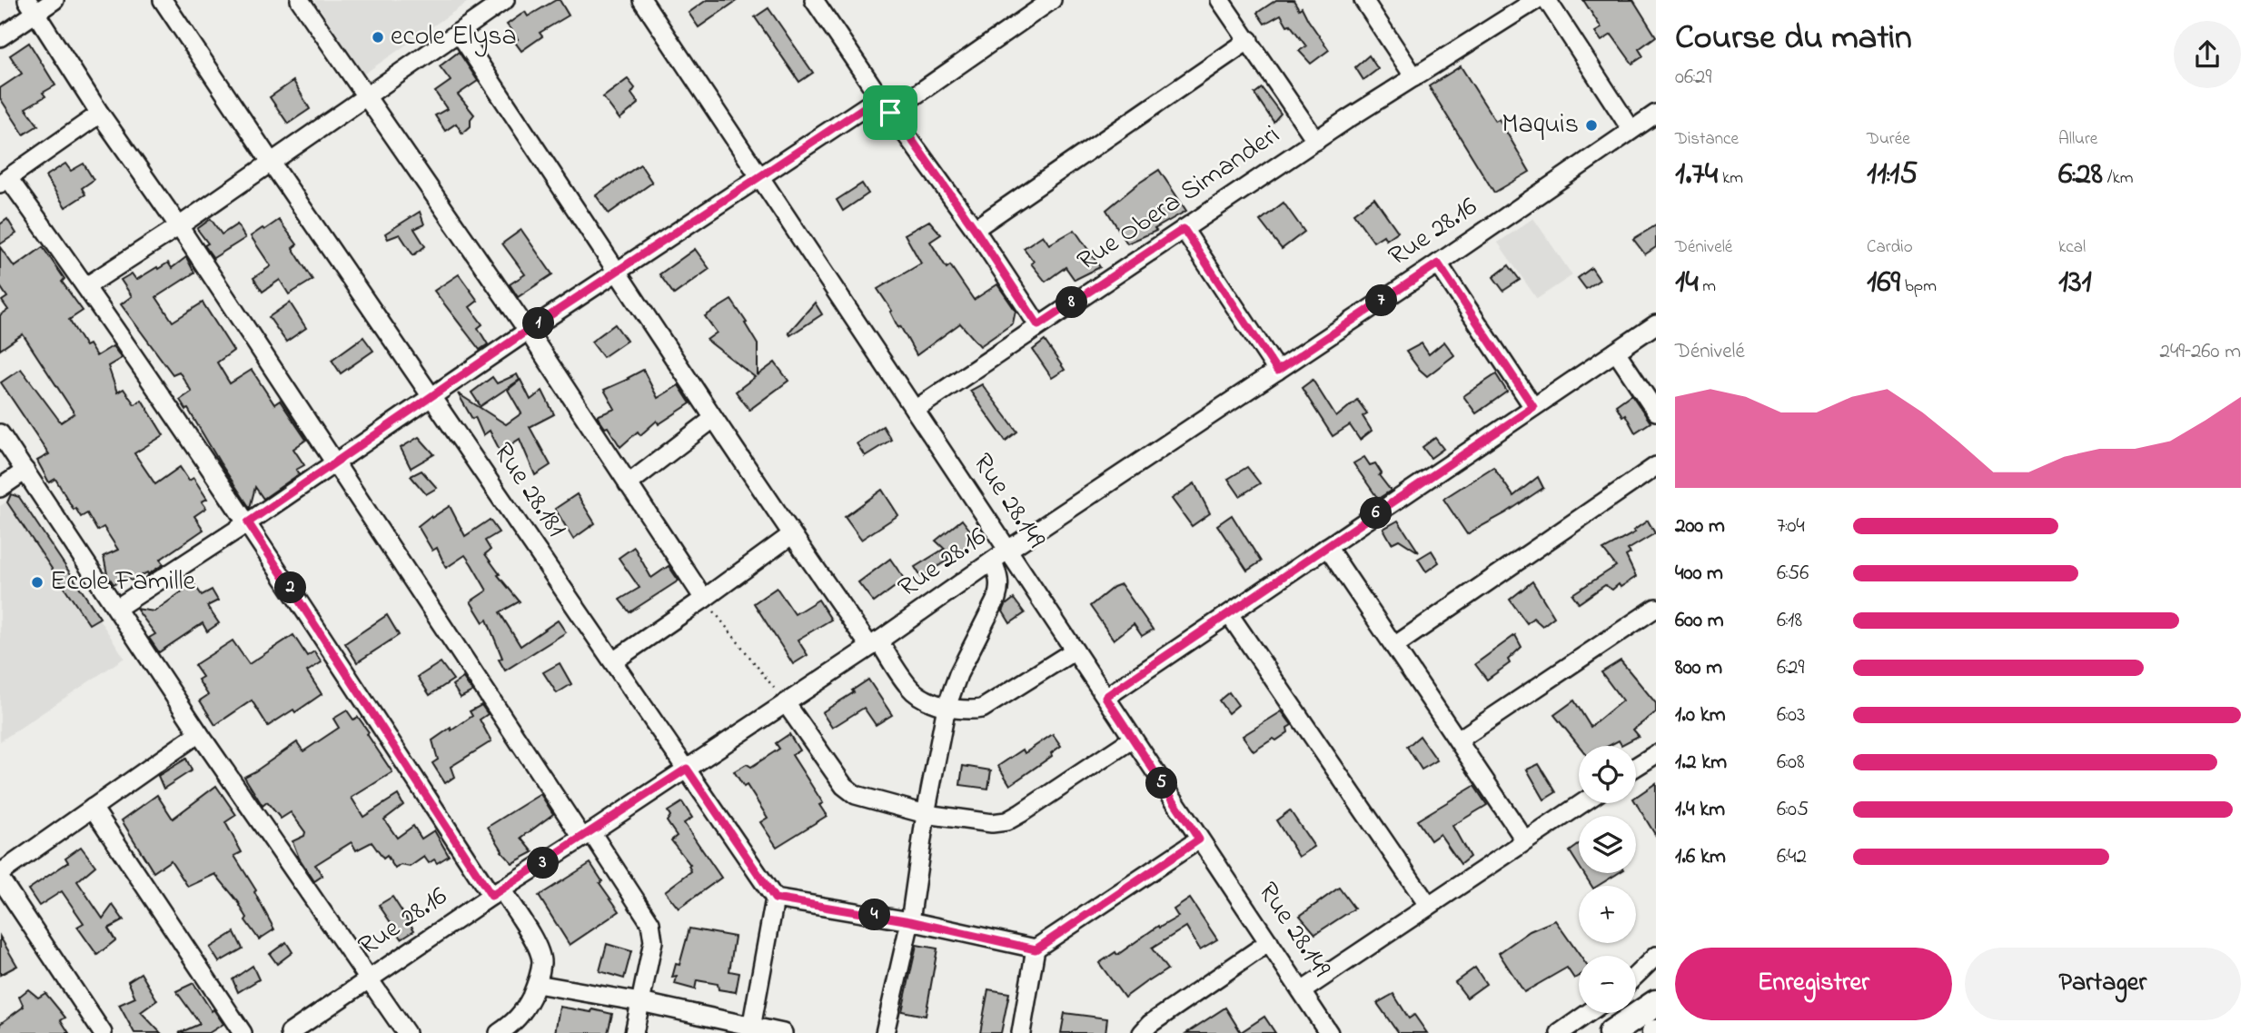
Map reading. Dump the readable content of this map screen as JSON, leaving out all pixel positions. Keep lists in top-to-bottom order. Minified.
{"streets":{"street":["Rue Obera Simanderi","Rue 28.16","Rue 28.181","Rue 28.149"]},"crossings":[["Rue Obera Simanderi","Rue 28.149"],["Rue 28.16","Rue 28.181"],["Rue 28.16","Rue 28.149"]],"places":["ecole Elysa","Maquis","Ecole Famille"],"page":{"heading":["Course du matin","06:29"],"stats":[["Distance","1.74 km"],["Durée","11:15"],["Allure","6:28 /km"],["Dénivelé","14 m"],["Cardio","169 bpm"],["kcal","131"]],"pins":["7","8","1","6","2","5","3","4"],"chart":["Dénivelé","249–260 m"],"list":[{"name":"200 m","note":"7:04"},{"name":"400 m","note":"6:56"},{"name":"600 m","note":"6:18"},{"name":"800 m","note":"6:29"},{"name":"1.0 km","note":"6:03"},{"name":"1.2 km","note":"6:08"},{"name":"1.4 km","note":"6:05"},{"name":"1.6 km","note":"6:42"}],"map_buttons":["+","−"],"buttons":["Enregistrer","Partager"]}}
